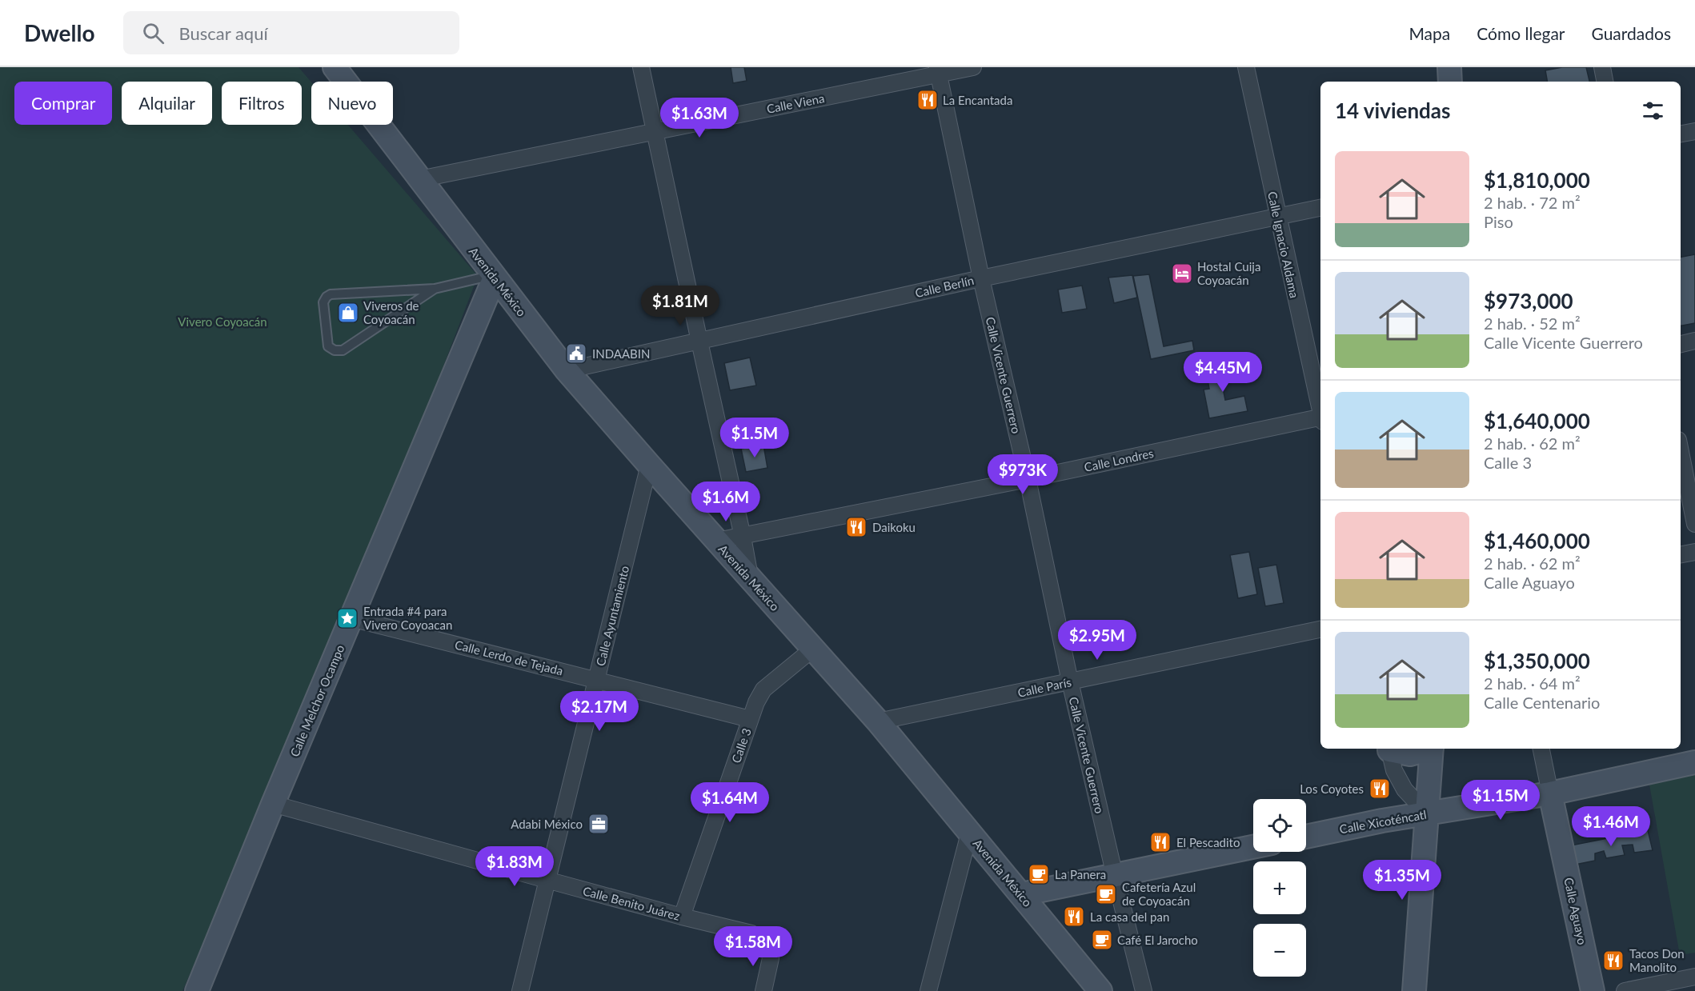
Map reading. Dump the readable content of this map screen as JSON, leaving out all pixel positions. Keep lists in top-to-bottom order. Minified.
{"streets":{"street":["Calle Viena","Calle Ignacio Aldama","Avenida México","Calle Berlín","Calle Vicente Guerrero","Calle Londres","Calle Ayuntamiento","Calle Lerdo de Tejada","Calle París","Calle Melchor Ocampo","Calle 3","Calle Xicoténcatl","Calle Benito Juárez","Calle Aguayo"]},"crossings":[["Calle Viena","Avenida México"],["Calle Viena","Calle Vicente Guerrero"],["Calle Ignacio Aldama","Calle Berlín"],["Avenida México","Calle Berlín"],["Avenida México","Calle Londres"],["Avenida México","Calle Ayuntamiento"],["Avenida México","Calle París"],["Avenida México","Calle Melchor Ocampo"],["Avenida México","Calle 3"],["Calle Berlín","Calle Vicente Guerrero"],["Calle Vicente Guerrero","Calle Londres"],["Calle Vicente Guerrero","Calle París"],["Calle Ayuntamiento","Calle Lerdo de Tejada"],["Calle Ayuntamiento","Calle Benito Juárez"],["Calle Lerdo de Tejada","Calle Melchor Ocampo"],["Calle Lerdo de Tejada","Calle 3"],["Calle Melchor Ocampo","Calle Benito Juárez"],["Calle 3","Calle Benito Juárez"],["Calle Xicoténcatl","Calle Aguayo"]],"parks":["Vivero Coyoacán"],"places":{"restaurant":["La Encantada","Daikoku","Los Coyotes","El Pescadito","La casa del pan","Tacos Don Manolito"],"hotel":["Hostal Cuija Coyoacán"],"shop":["Viveros de Coyoacán"],"public building":["INDAABIN"],"place":["Entrada #4 para Vivero Coyoacan"],"office":["Adabi México"],"cafe":["La Panera","Cafetería Azul de Coyoacán","Café El Jarocho"]},"page":{"header":"Dwello","search":"Buscar aquí","nav":["Mapa","Cómo llegar","Guardados"],"chip":["Comprar","Alquilar","Filtros","Nuevo"],"heading":"14 viviendas","price":["$1.63M","$1.81M","$4.45M","$1.5M","$973K","$1.6M","$2.95M","$2.17M","$1.15M","$1.64M","$1.46M","$1.83M","$1.35M","$1.58M"],"list":[{"name":"$1,810,000","note":"2 hab. · 72 m² · Piso"},{"name":"$973,000","note":"2 hab. · 52 m² · Calle Vicente Guerrero"},{"name":"$1,640,000","note":"2 hab. · 62 m² · Calle 3"},{"name":"$1,460,000","note":"2 hab. · 62 m² · Calle Aguayo"},{"name":"$1,350,000","note":"2 hab. · 64 m² · Calle Centenario"}],"map_buttons":["+","−"]}}
